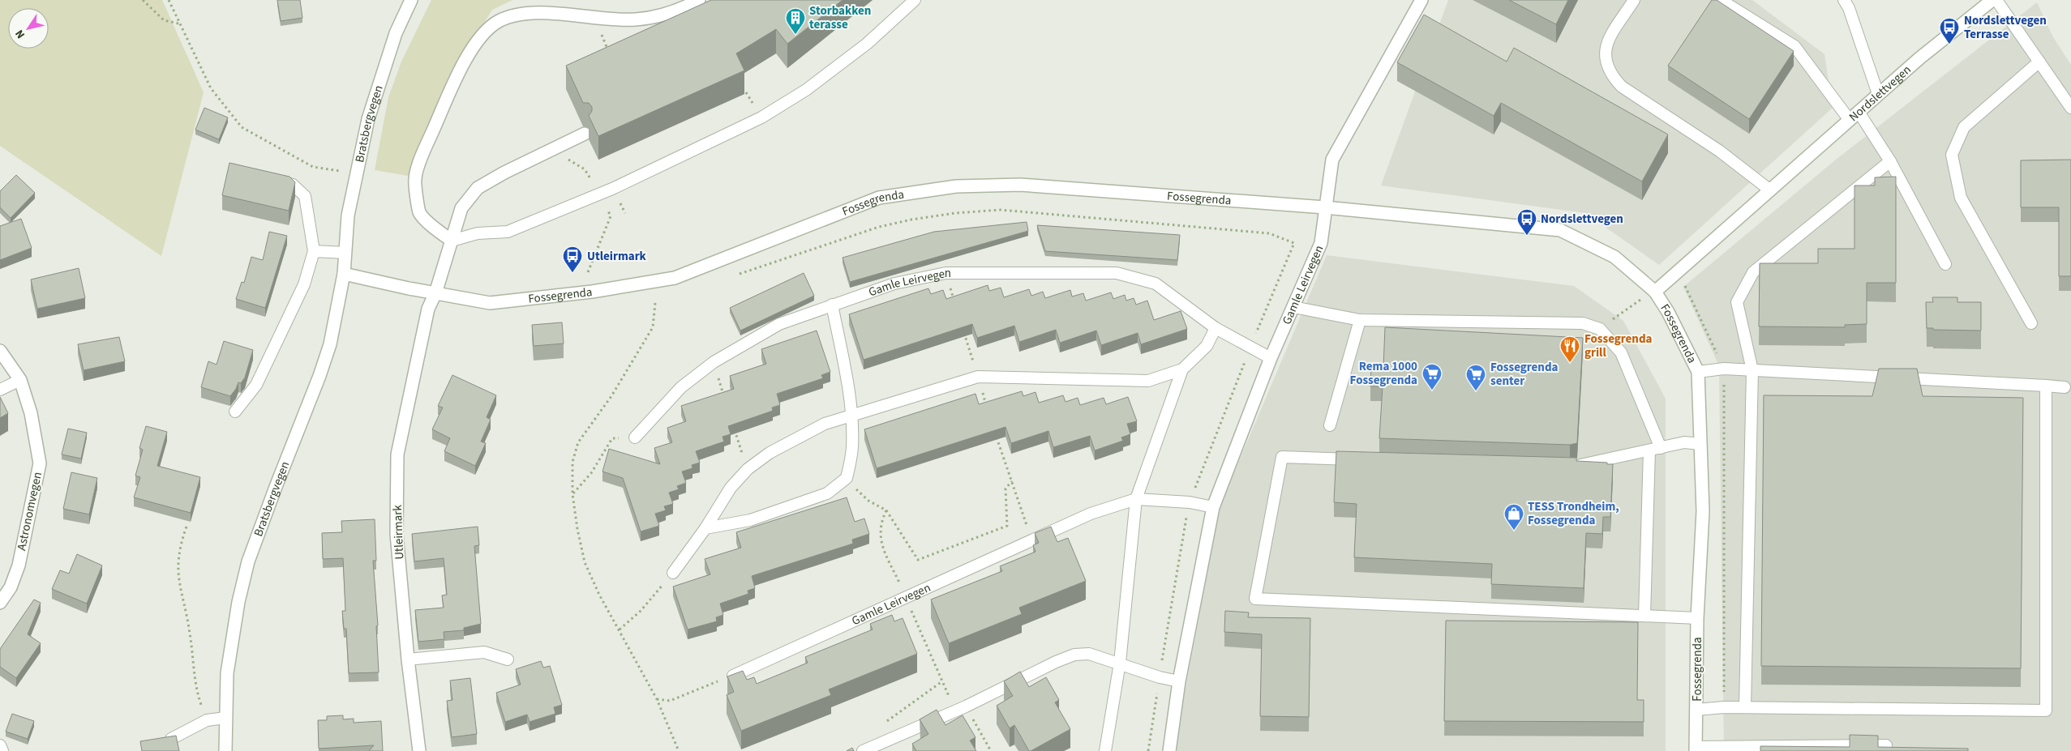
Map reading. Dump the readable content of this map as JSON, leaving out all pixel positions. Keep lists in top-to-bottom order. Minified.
{"streets":{"street":["Nordslettvegen","Bratsbergvegen","Fossegrenda","Gamle Leirvegen","Astronomvegen","Utleirmark"]},"crossings":[["Nordslettvegen","Fossegrenda"],["Bratsbergvegen","Fossegrenda"],["Fossegrenda","Gamle Leirvegen"],["Fossegrenda","Utleirmark"]],"places":{"building":["Storbakken terasse"],"bus stop":["Nordslettvegen Terrasse","Nordslettvegen","Utleirmark"],"restaurant":["Fossegrenda grill"],"supermarket":["Rema 1000 Fossegrenda","Fossegrenda senter"],"shop":["TESS Trondheim, Fossegrenda"]},"north":"bottom left"}
